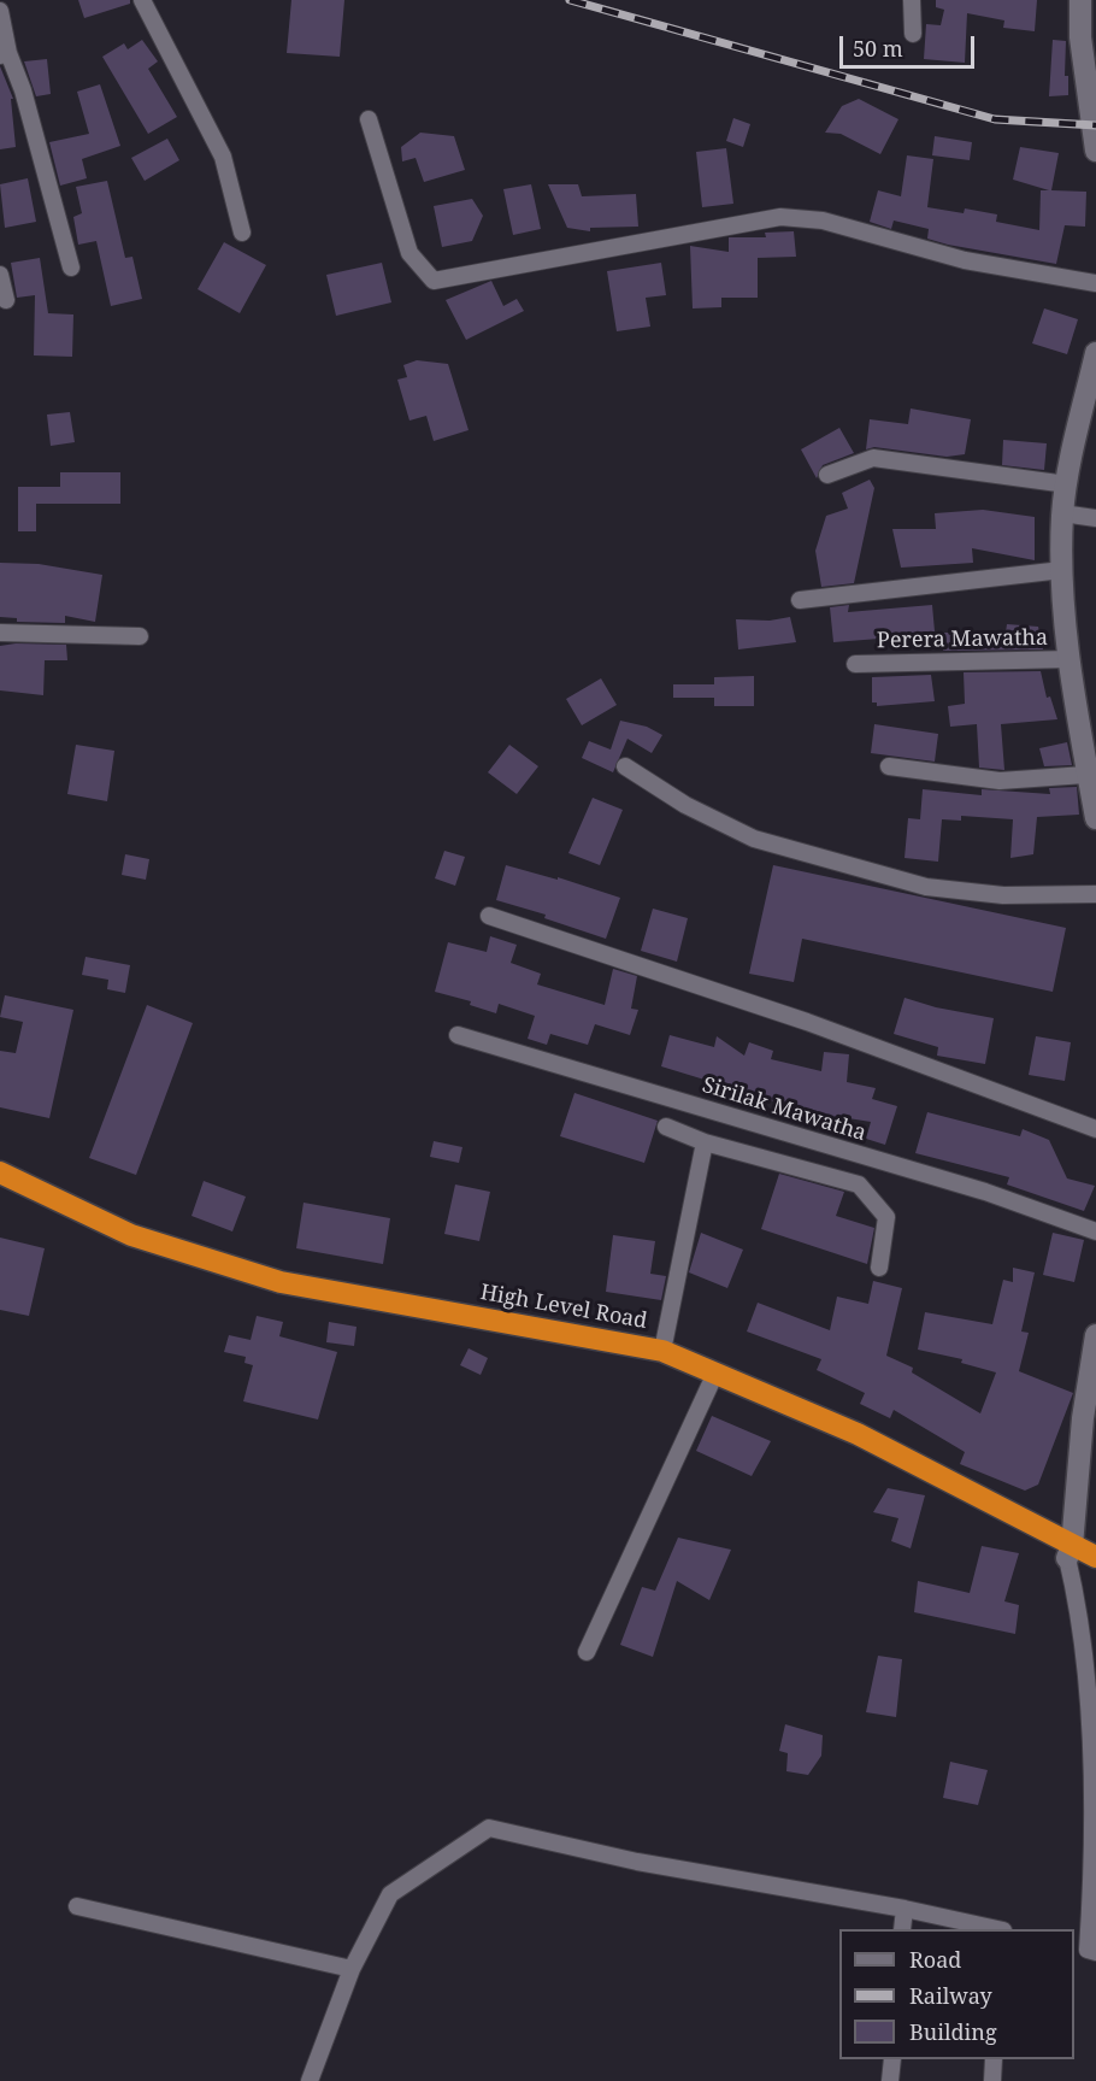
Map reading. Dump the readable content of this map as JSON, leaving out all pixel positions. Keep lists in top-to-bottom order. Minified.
{"streets":{"highway":["High Level Road"],"street":["Perera Mawatha","Sirilak Mawatha"]},"legend":["Road","Railway","Building"],"scale_bar":"50 m"}
